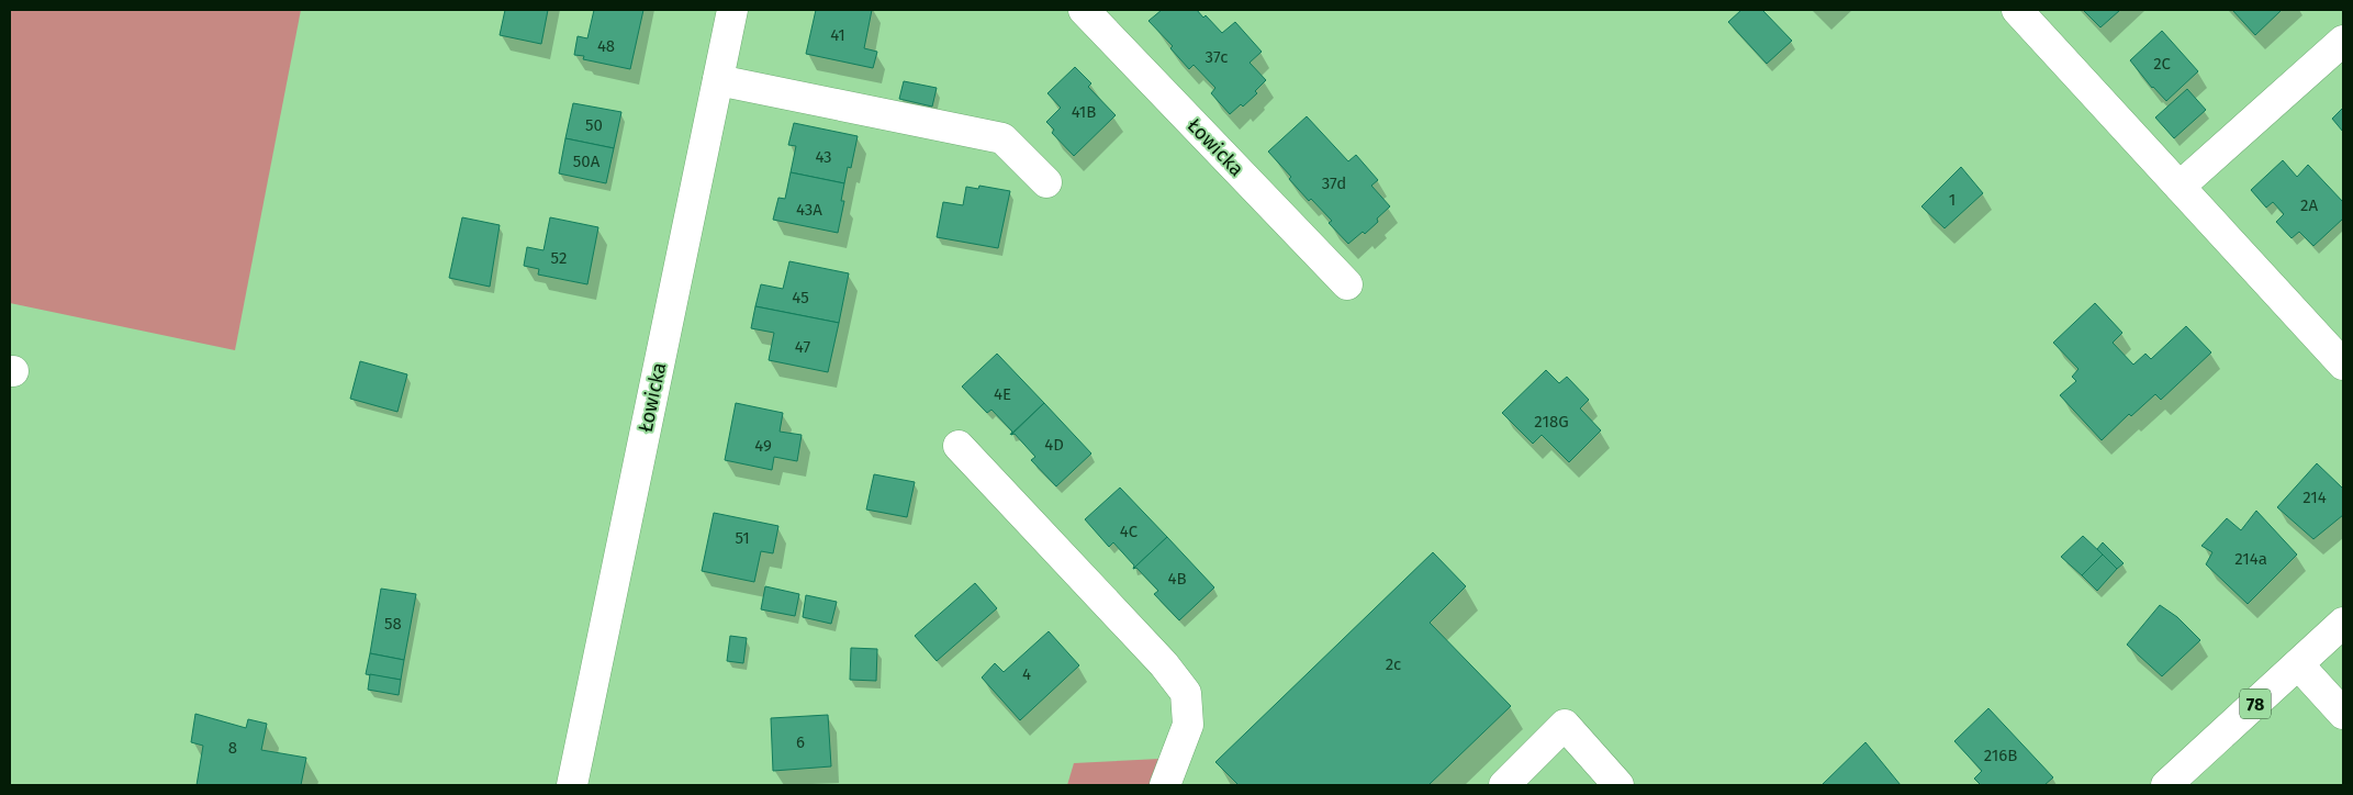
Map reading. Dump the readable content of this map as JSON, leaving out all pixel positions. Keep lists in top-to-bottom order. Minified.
{"streets":{"street":["Łowicka","78"]},"house_numbers":["41","48","37c","2C","41B","50","43","50A","37d","1","2A","43A","52","45","47","4E","218G","4D","49","214","4C","51","214a","4B","58","2c","4","6","8","216B"]}
